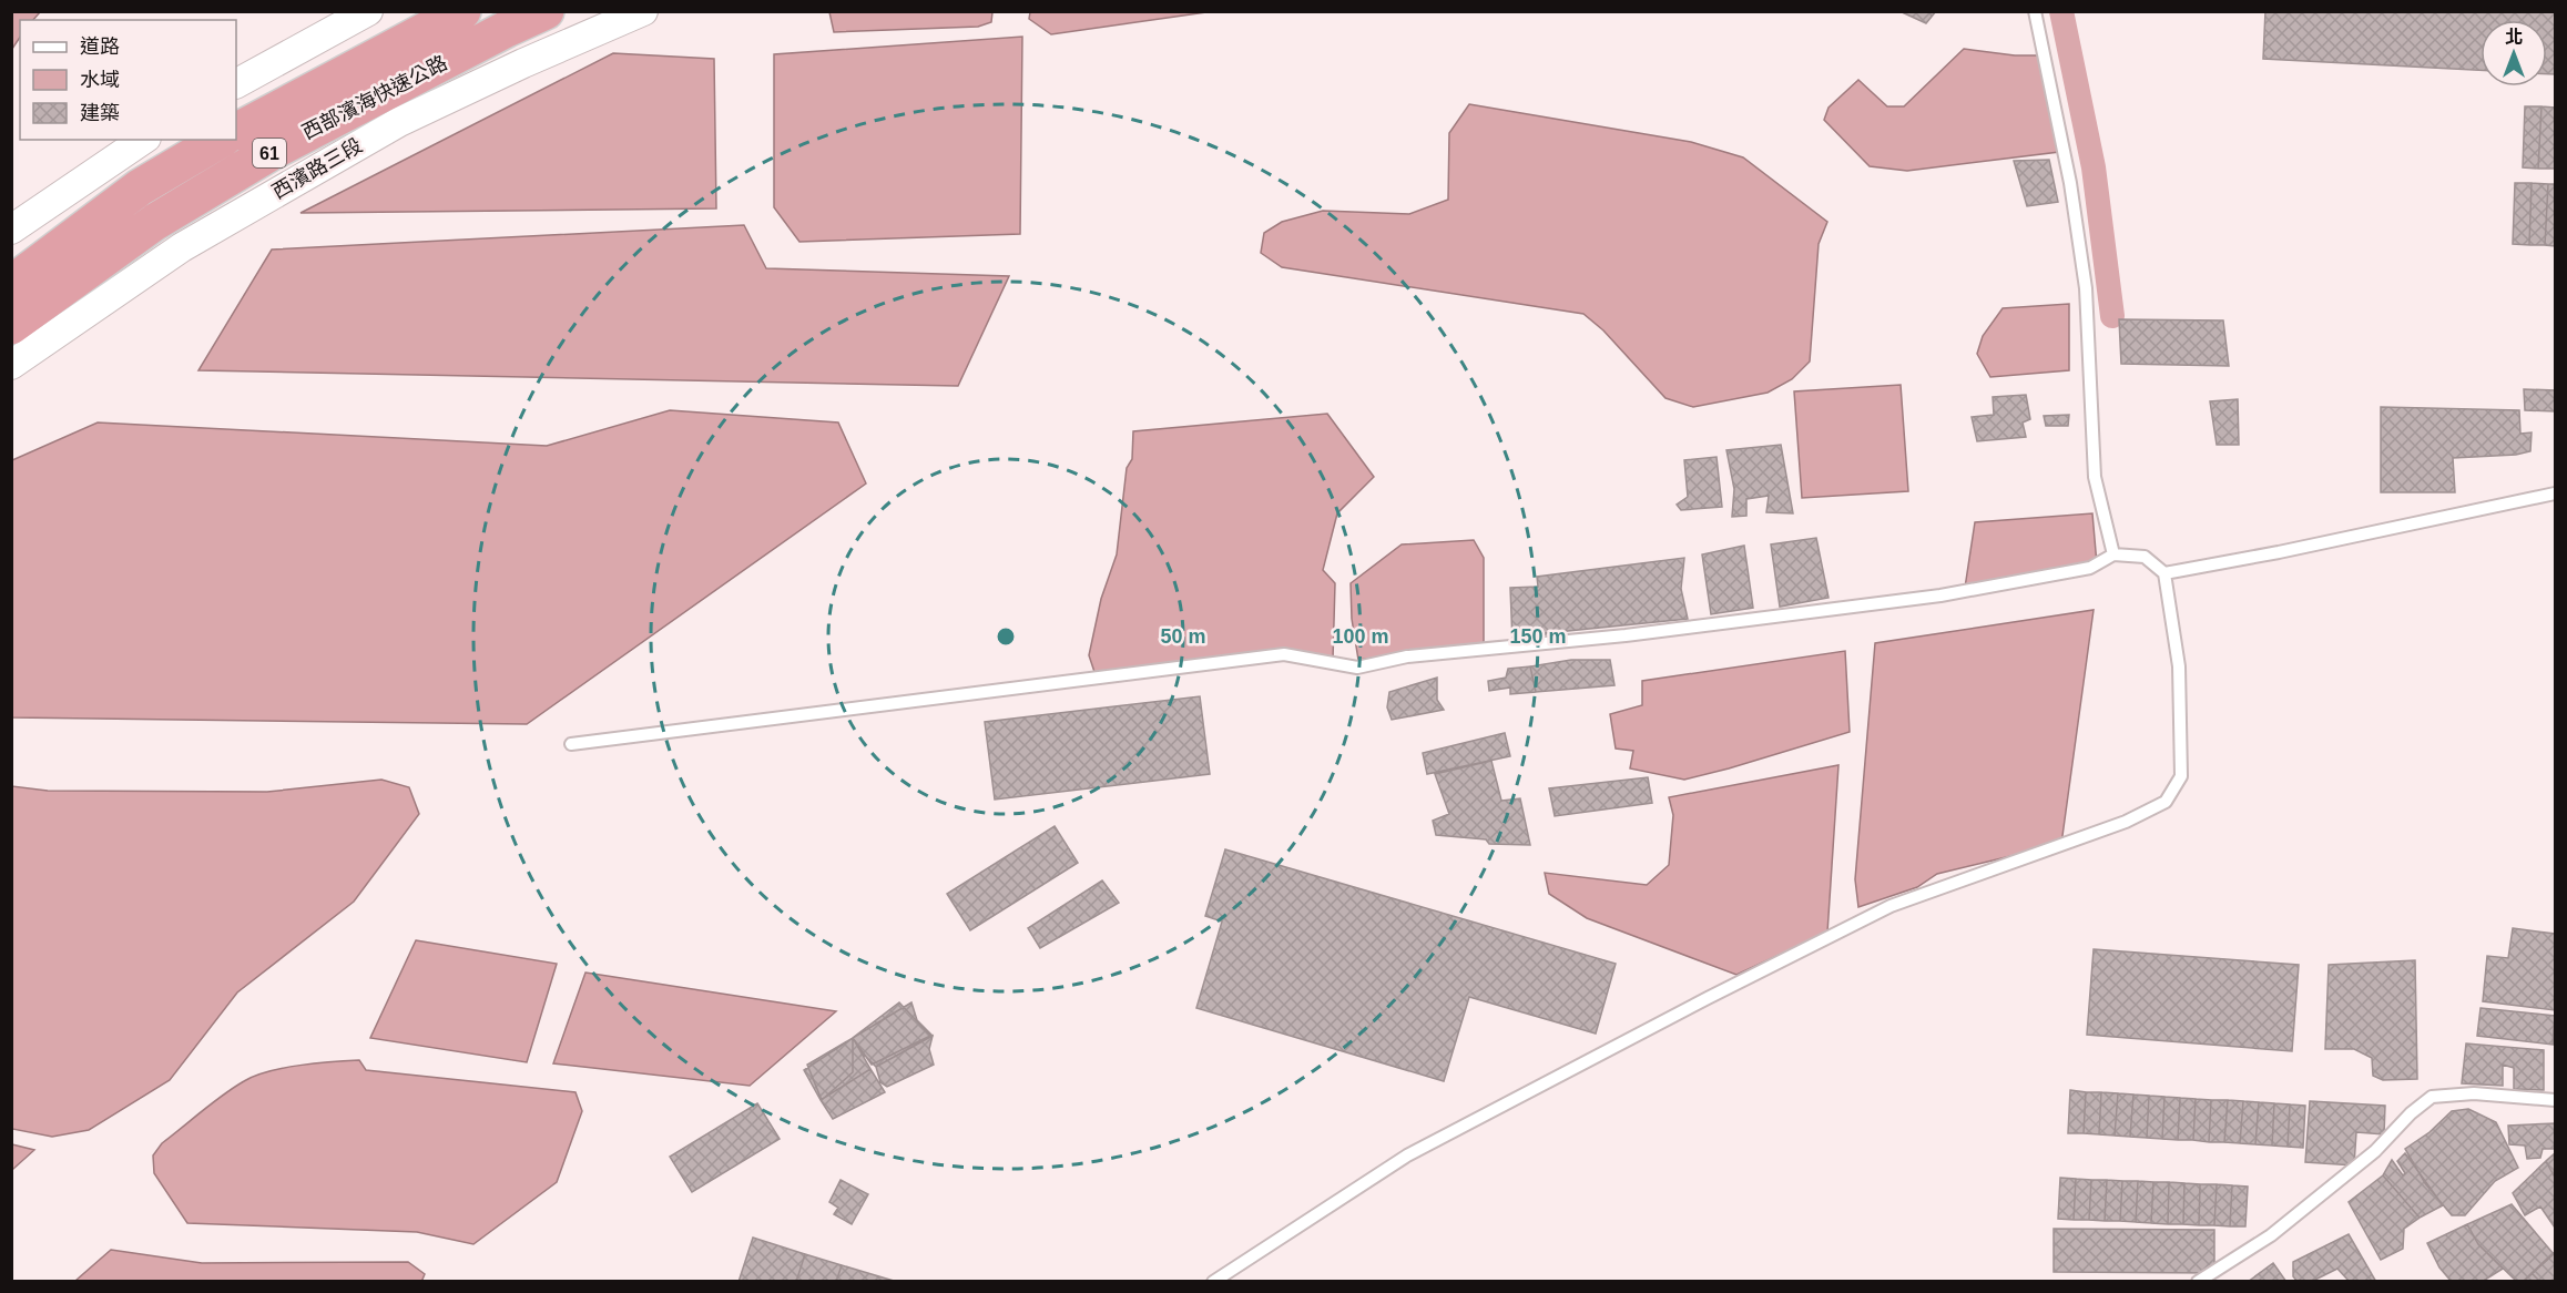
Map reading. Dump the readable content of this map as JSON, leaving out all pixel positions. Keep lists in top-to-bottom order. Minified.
{"streets":{"highway":["西部濱海快速公路","61"],"street":["西濱路三段"]},"legend":["道路","水域","建築"],"north":"top","rings":["50 m","100 m","150 m"]}
